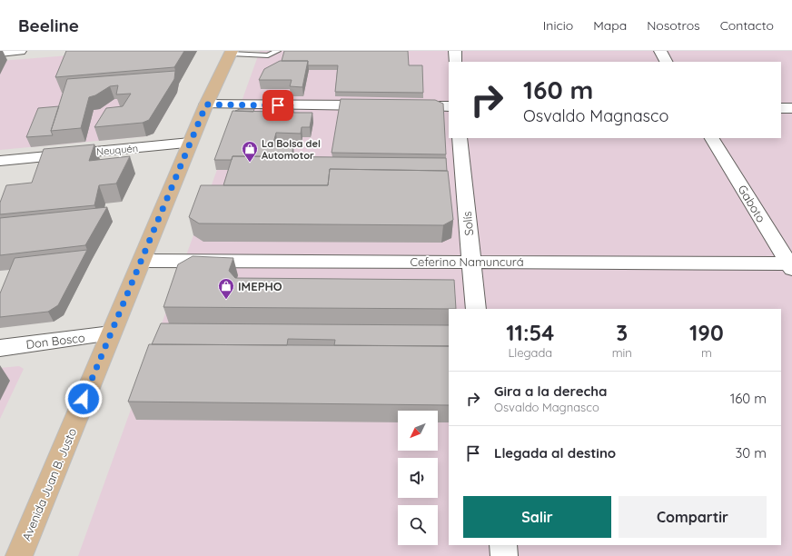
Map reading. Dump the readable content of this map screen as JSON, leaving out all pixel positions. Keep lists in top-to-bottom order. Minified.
{"streets":{"main road":["Avenida Juan B. Justo"],"street":["Neuquén","Gaboto","Solís","Ceferino Namuncurá","Don Bosco"]},"crossings":[["Neuquén","Avenida Juan B. Justo"],["Gaboto","Ceferino Namuncurá"],["Solís","Ceferino Namuncurá"],["Ceferino Namuncurá","Avenida Juan B. Justo"],["Don Bosco","Avenida Juan B. Justo"]],"places":{"shop":["La Bolsa del Automotor","IMEPHO"]},"north":"bottom left","page":{"header":"Beeline","nav":["Inicio","Mapa","Nosotros","Contacto"],"turn":["160 m","Osvaldo Magnasco"],"eta":["11:54","Llegada","3","min","190","m"],"list":[{"name":"Gira a la derecha","note":"Osvaldo Magnasco","value":"160 m"},{"name":"Llegada al destino","value":"30 m"}],"buttons":["Salir","Compartir"]}}
